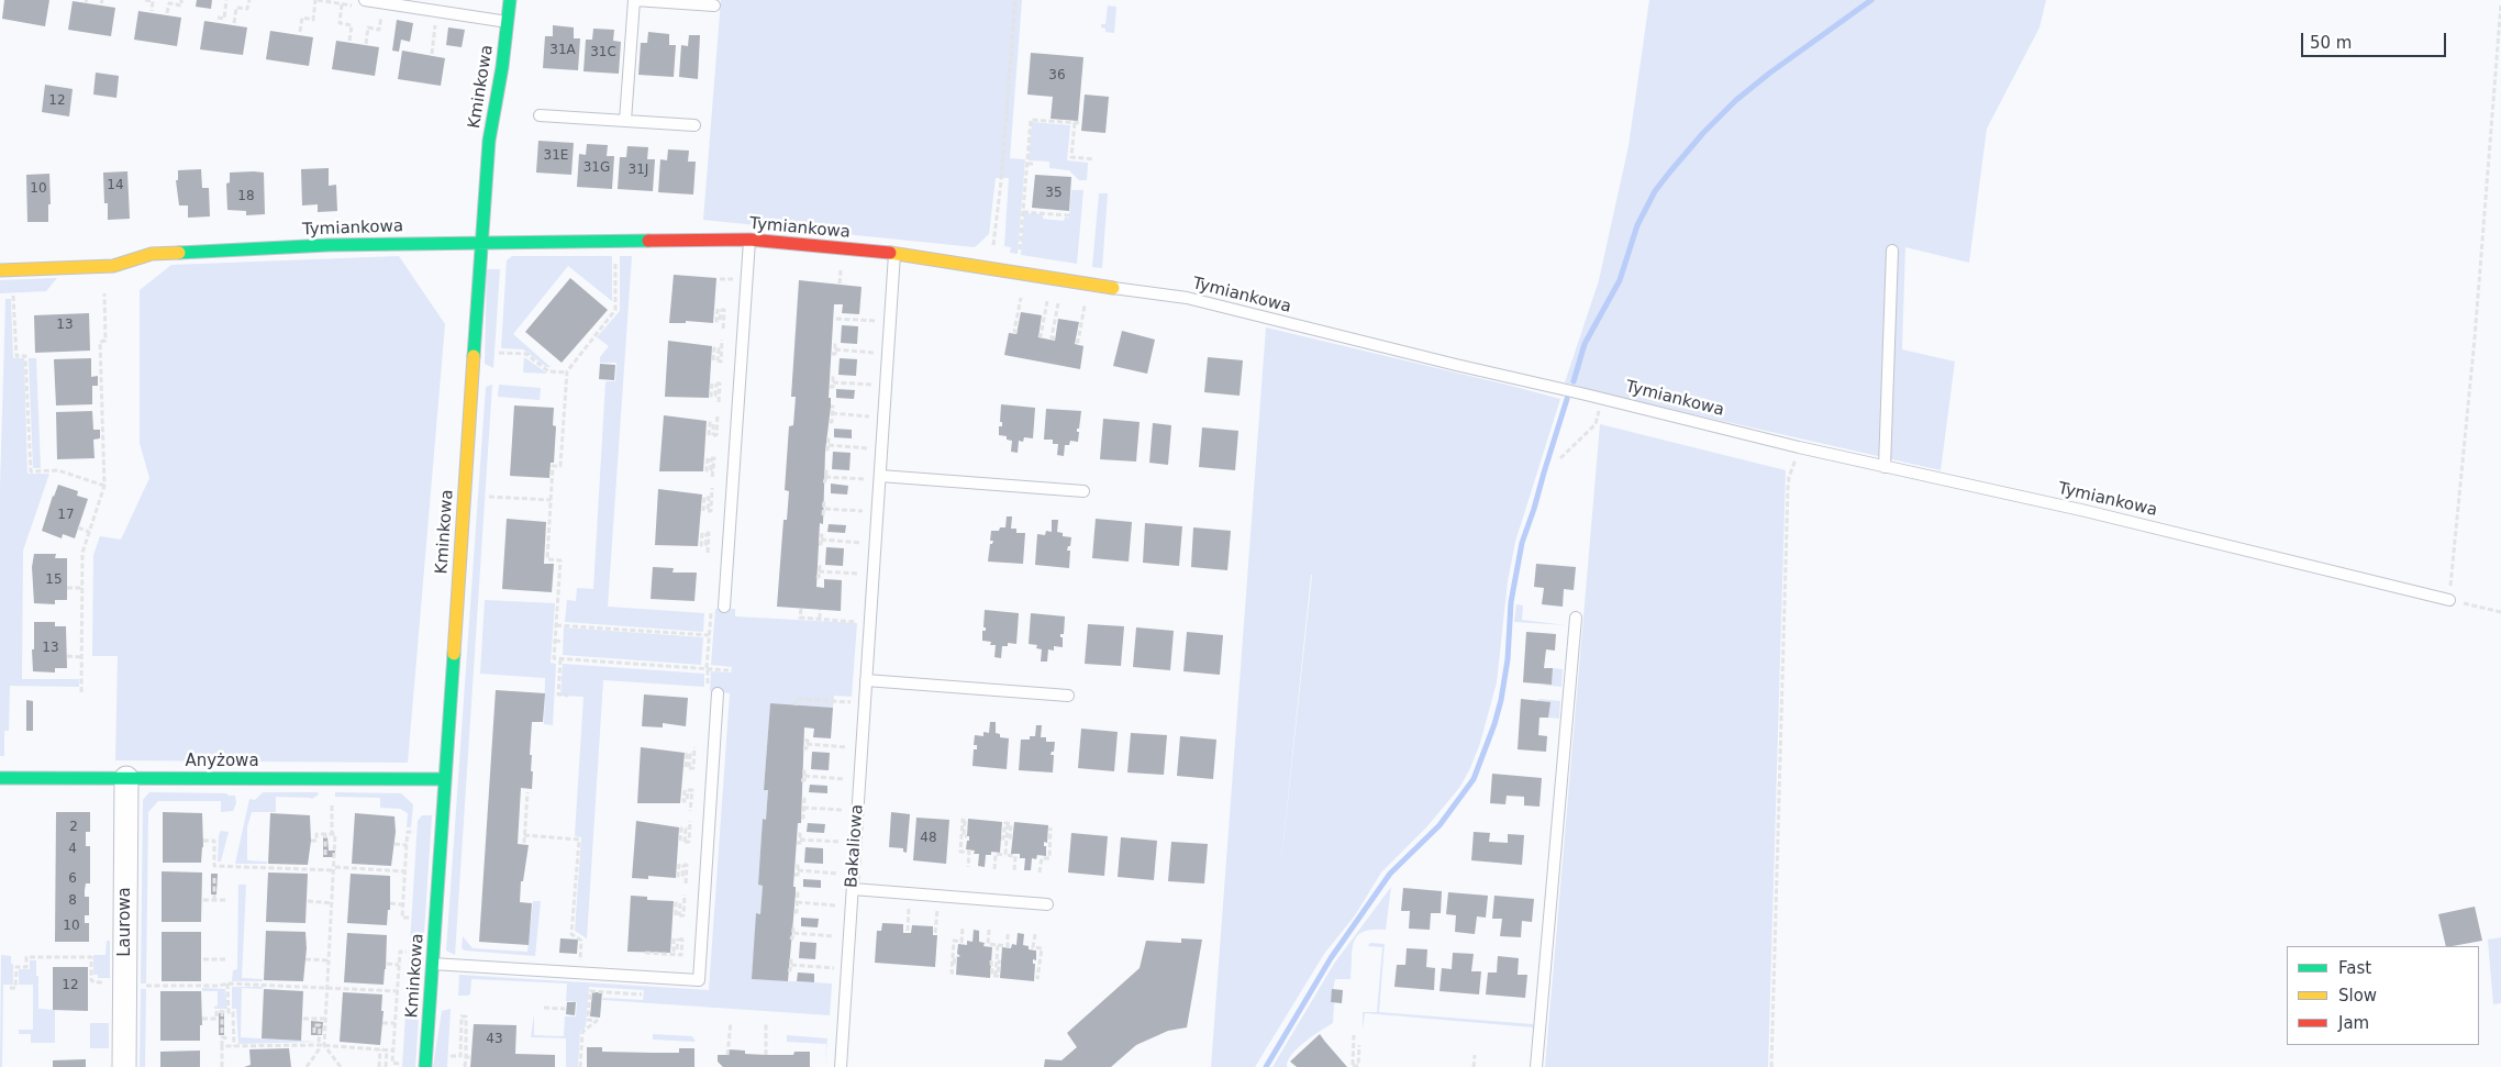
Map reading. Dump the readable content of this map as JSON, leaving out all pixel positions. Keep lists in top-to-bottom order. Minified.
{"streets":{"street":["Kminkowa","Tymiankowa","Anyżowa","Laurowa"],"lane":["Bakaliowa"]},"crossings":[["Kminkowa","Tymiankowa"],["Kminkowa","Anyżowa"],["Tymiankowa","Bakaliowa"],["Anyżowa","Laurowa"]],"house_numbers":["31A","31C","36","12","31E","31G","31J","14","10","35","18","13","17","15","13","2","48","4","6","8","10","12","43"],"legend":["Fast","Slow","Jam"],"scale_bar":"50 m"}
